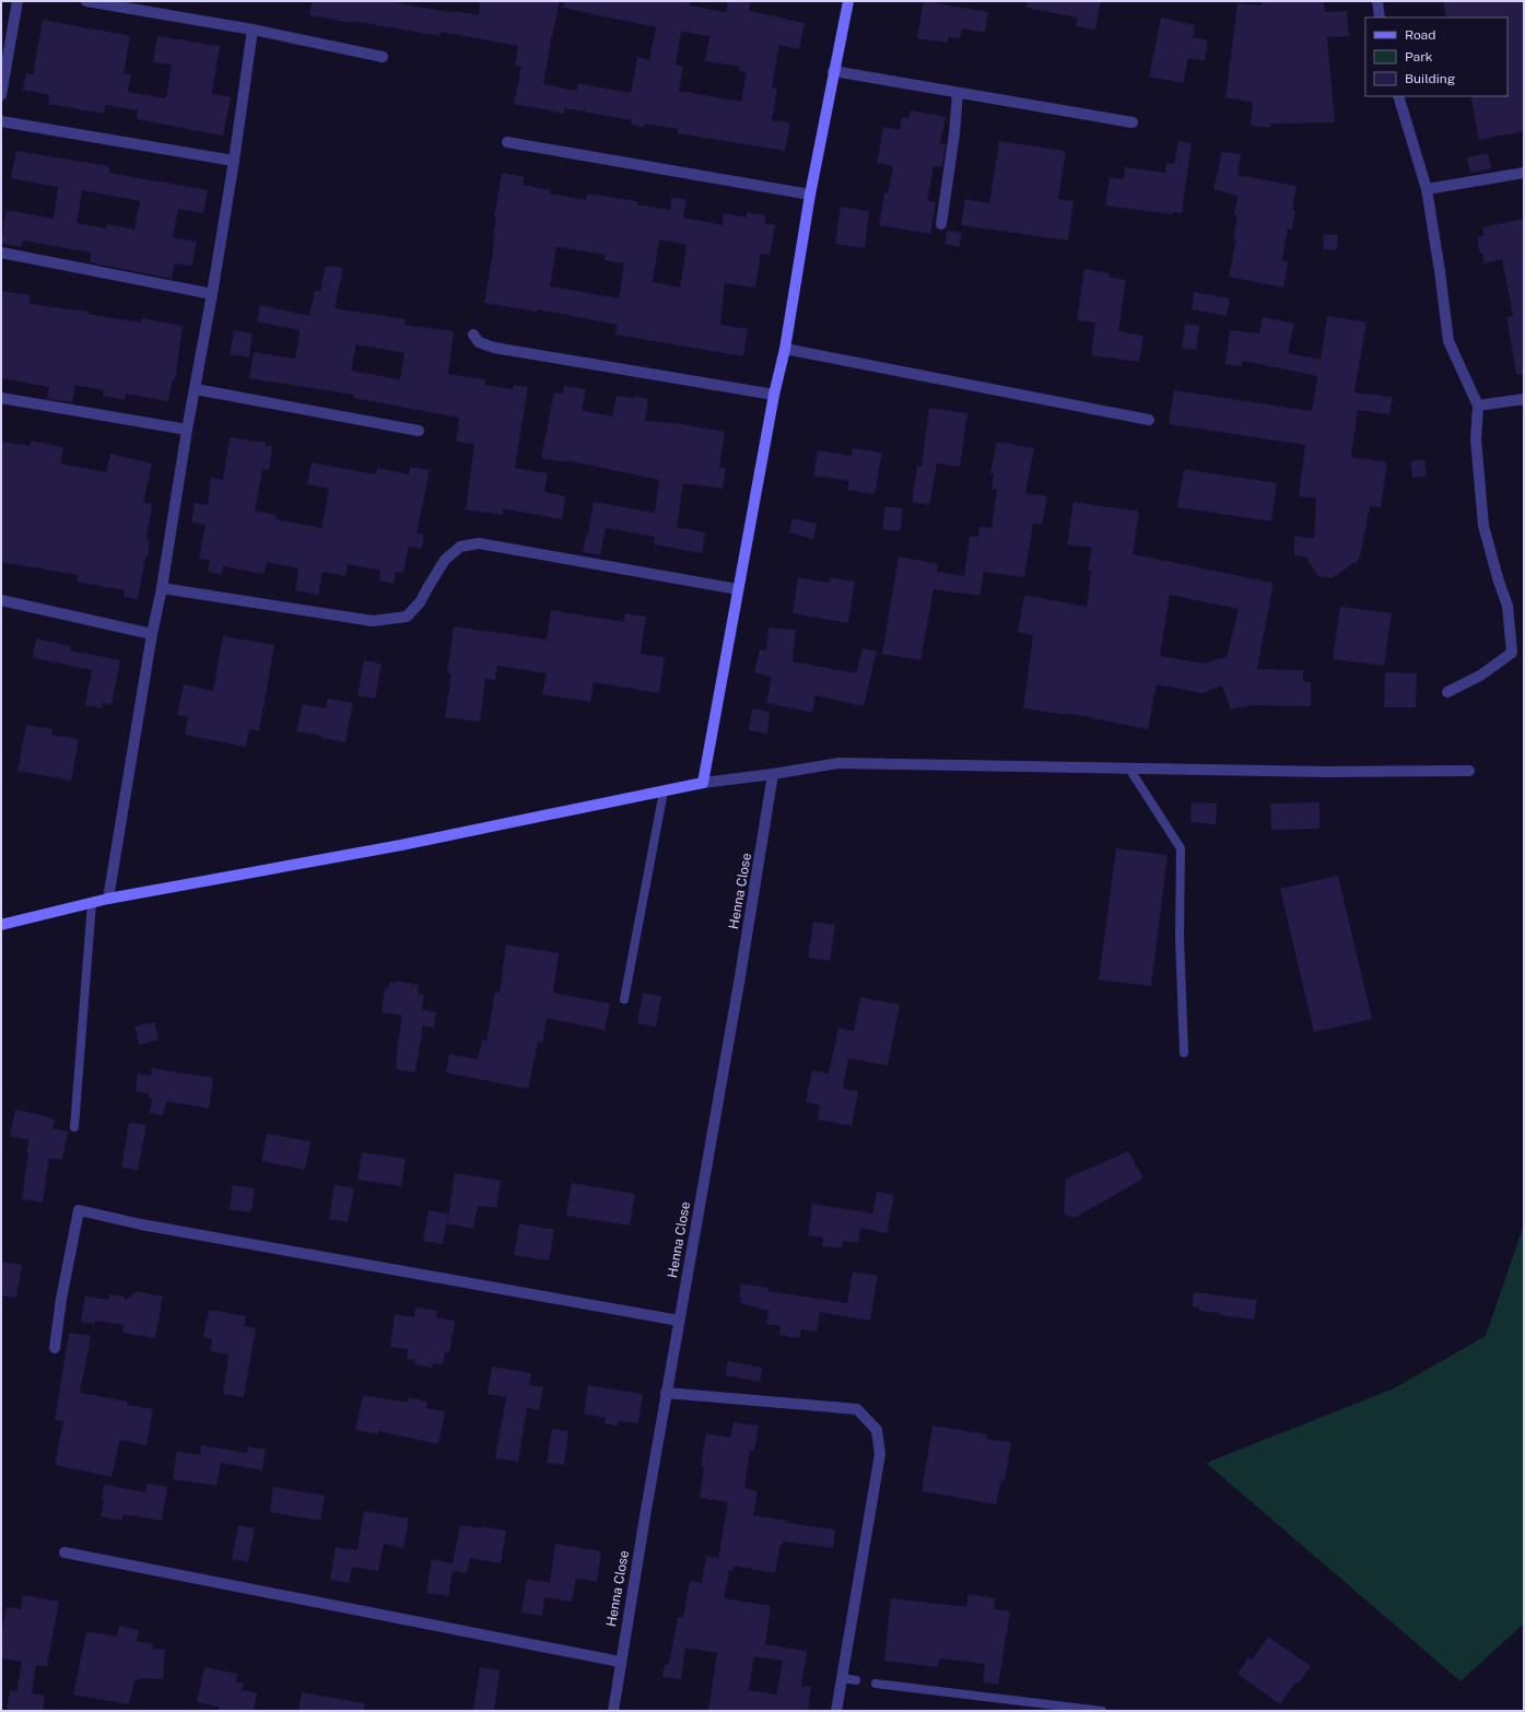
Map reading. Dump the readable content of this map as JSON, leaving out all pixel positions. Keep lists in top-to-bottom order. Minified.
{"streets":{"street":["Henna Close"]},"legend":["Road","Park","Building"]}
